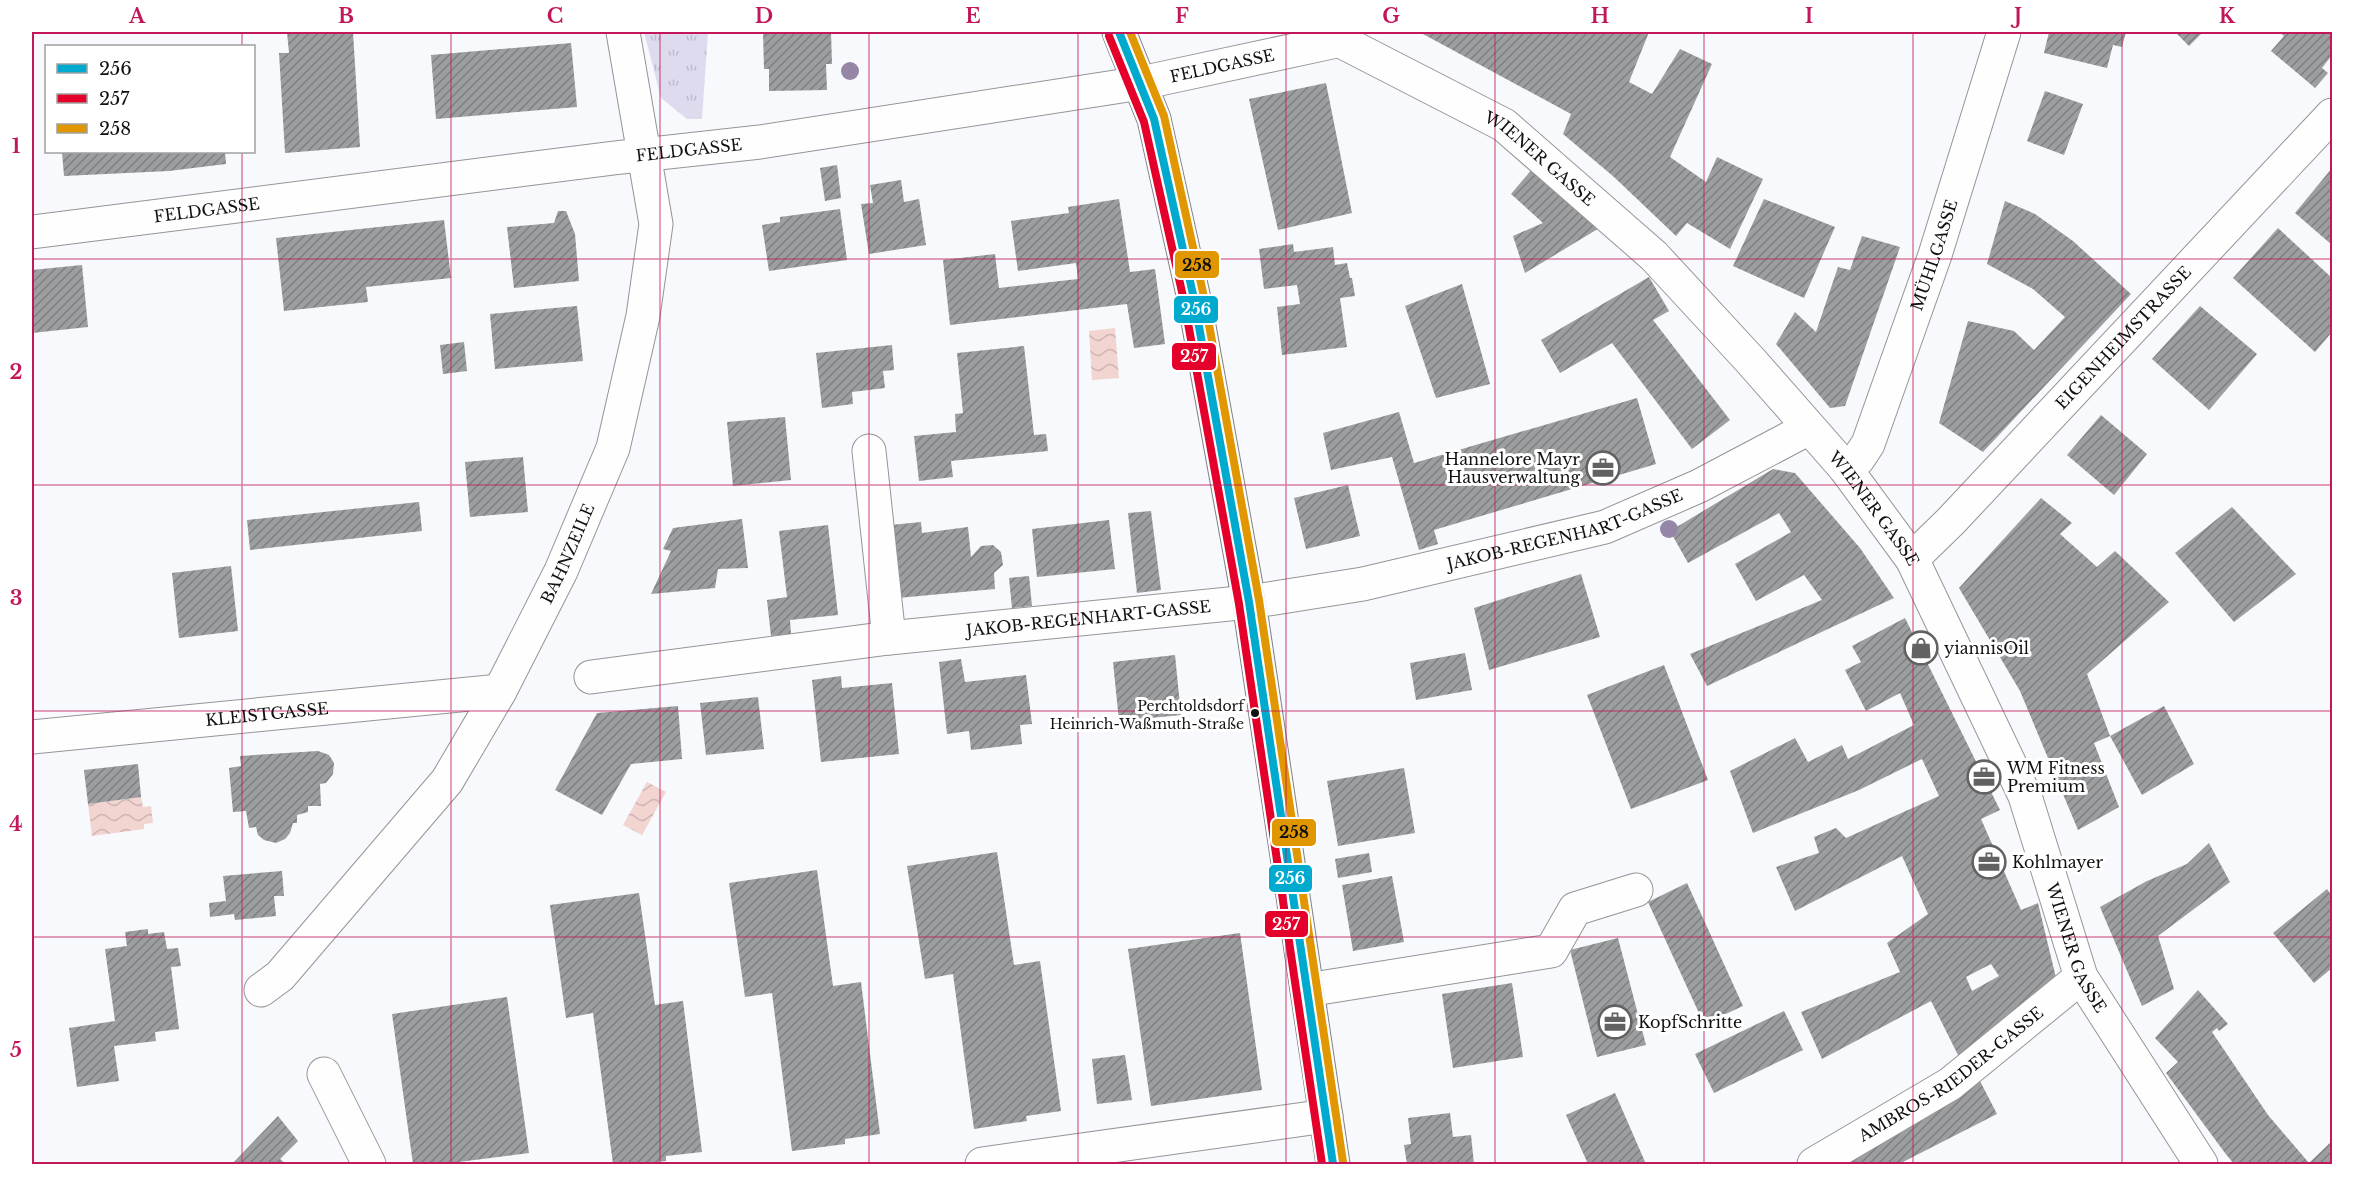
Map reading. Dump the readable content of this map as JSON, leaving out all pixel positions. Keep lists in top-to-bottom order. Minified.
{"streets":{"street":["FELDGASSE","WIENER GASSE","MÜHLGASSE","EIGENHEIMSTRASSE","JAKOB-REGENHART-GASSE","BAHNZEILE","KLEISTGASSE","AMBROS-RIEDER-GASSE"]},"crossings":[["FELDGASSE","WIENER GASSE"],["FELDGASSE","BAHNZEILE"],["WIENER GASSE","MÜHLGASSE"],["WIENER GASSE","EIGENHEIMSTRASSE"],["WIENER GASSE","JAKOB-REGENHART-GASSE"],["WIENER GASSE","AMBROS-RIEDER-GASSE"],["BAHNZEILE","KLEISTGASSE"]],"places":{"office":["Hannelore Mayr Hausverwaltung","WM Fitness Premium","Kohlmayer","KopfSchritte"],"shop":["yiannisOil"],"other":["Perchtoldsdorf Heinrich-Waßmuth-Straße"]},"lines":["transit line 256","transit line 258","transit line 257"],"legend":["256","257","258"],"grid":{"columns":["A","B","C","D","E","F","G","H","I","J","K"],"rows":["1","2","3","4","5"]}}
